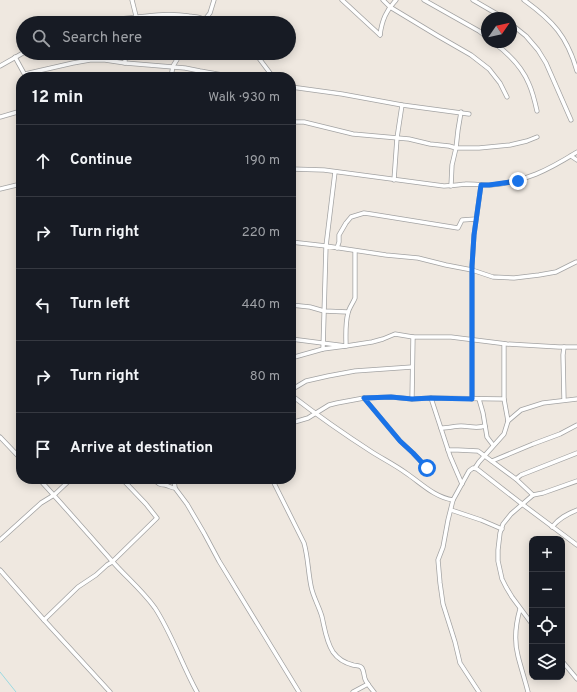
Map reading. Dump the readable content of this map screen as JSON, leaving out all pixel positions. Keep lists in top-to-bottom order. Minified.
{"north":"top right","page":{"search":"Search here","heading":["12 min","Walk · 930 m"],"list":[["Continue","190 m"],["Turn right","220 m"],["Turn left","440 m"],["Turn right","80 m"],"Arrive at destination"],"map_buttons":["+","−"]}}
